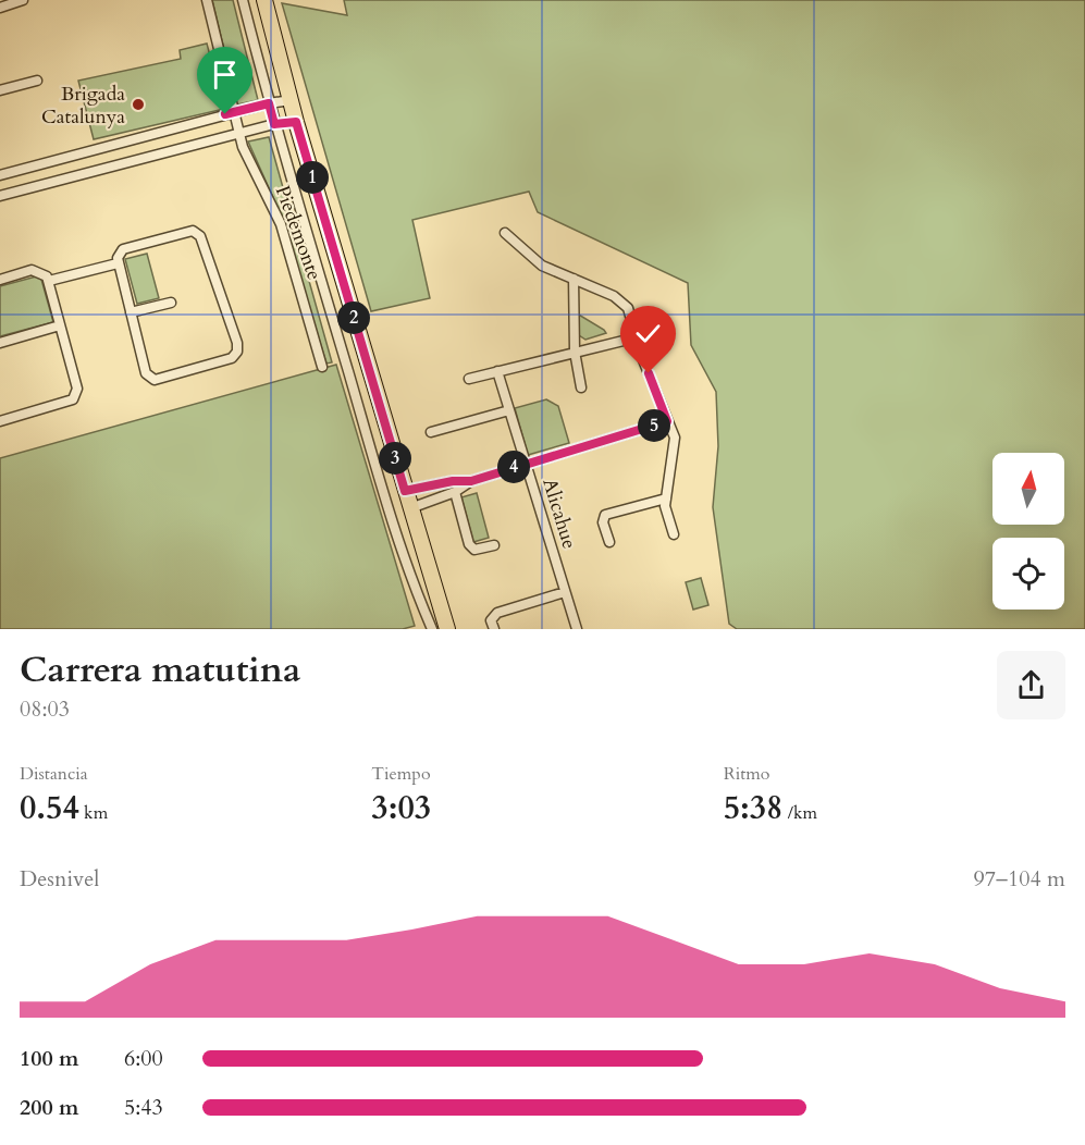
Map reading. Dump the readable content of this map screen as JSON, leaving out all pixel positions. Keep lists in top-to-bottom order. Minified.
{"streets":{"street":["Piedemonte","Alicahue"]},"places":["Brigada Catalunya"],"north":"top","page":{"pins":["1","2","5","3","4"],"heading":["Carrera matutina","08:03"],"stats":[["Distancia","0.54 km"],["Tiempo","3:03"],["Ritmo","5:38 /km"]],"chart":["Desnivel","97–104 m"],"list":[{"name":"100 m","note":"6:00"},{"name":"200 m","note":"5:43"}]}}
